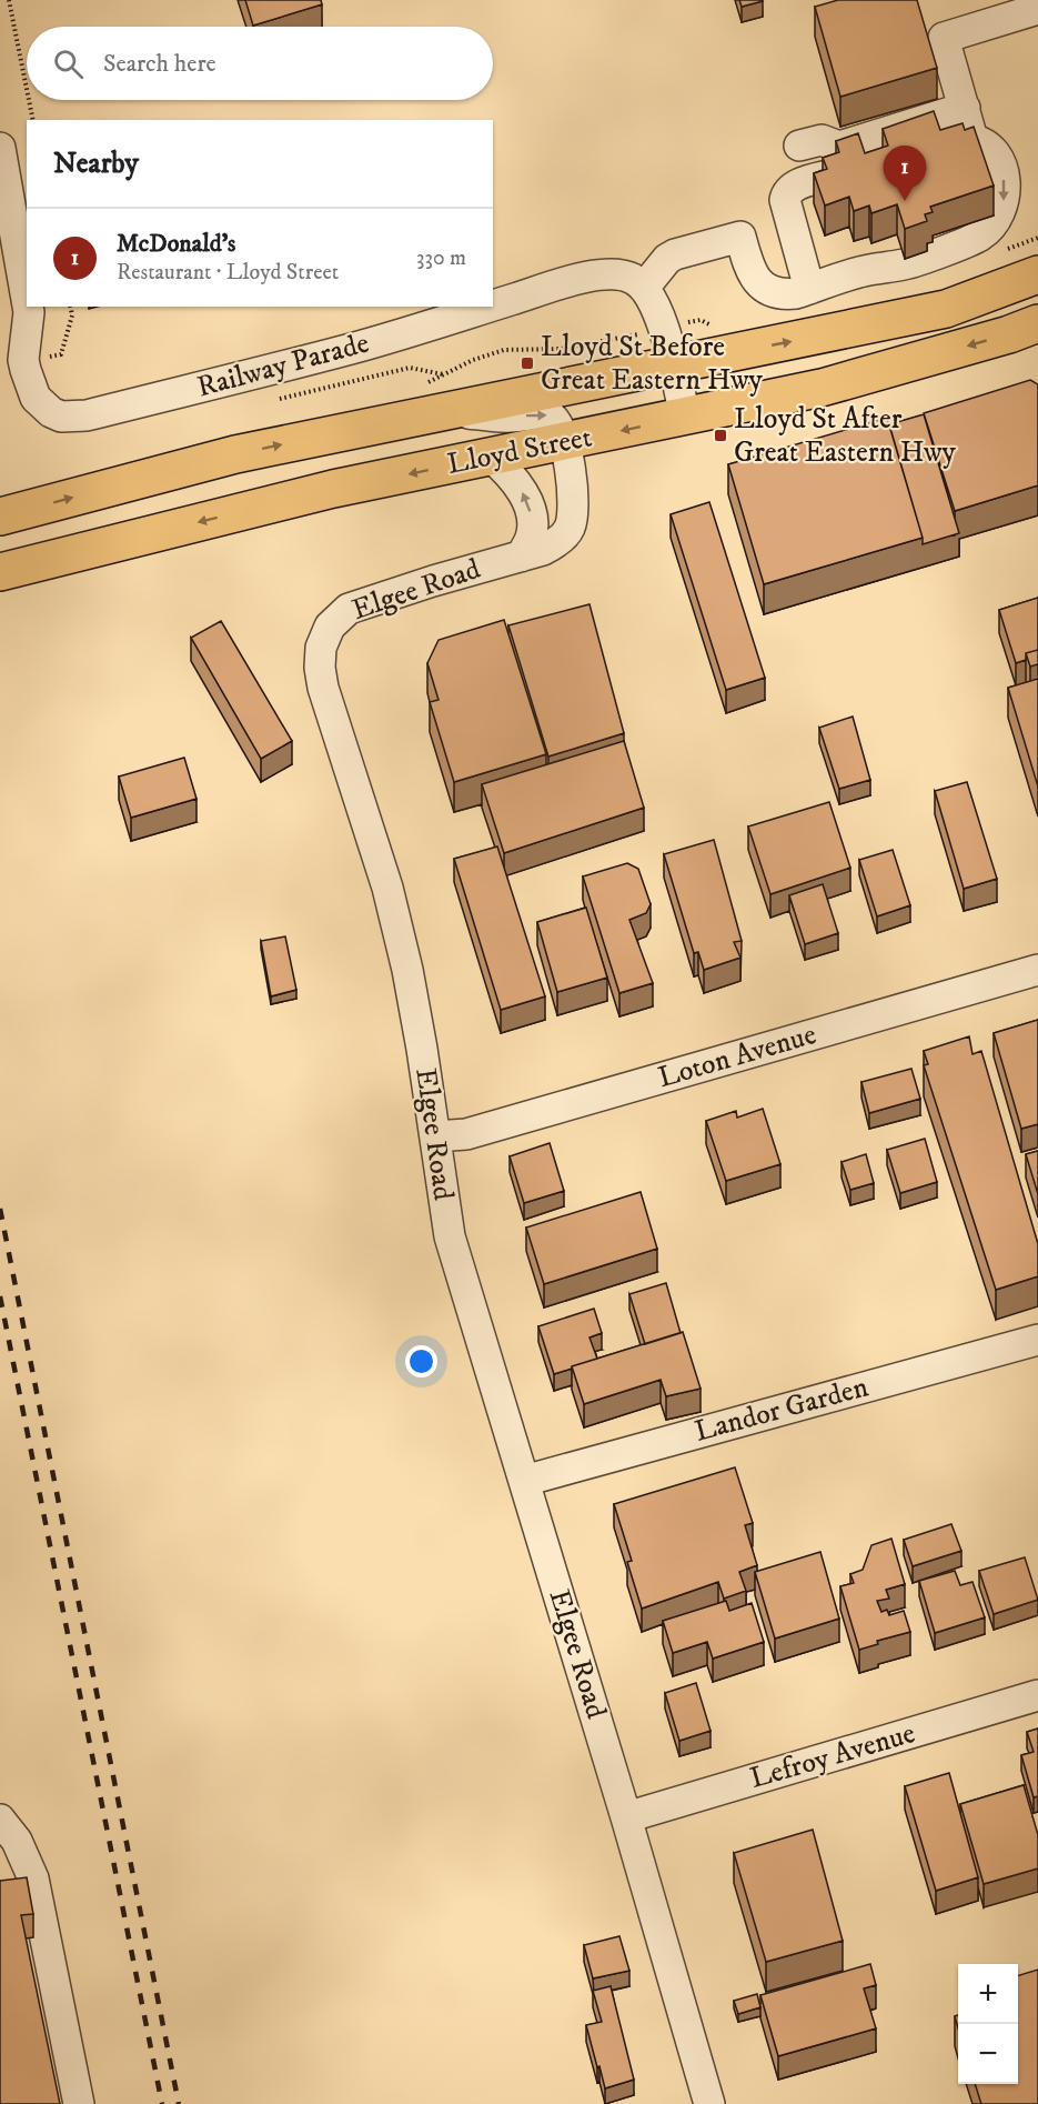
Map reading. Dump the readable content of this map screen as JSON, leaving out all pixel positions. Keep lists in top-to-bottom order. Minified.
{"streets":{"main road":["Lloyd Street"],"street":["Railway Parade","Elgee Road","Loton Avenue","Landor Garden","Lefroy Avenue"]},"crossings":[["Lloyd Street","Elgee Road"],["Elgee Road","Loton Avenue"],["Elgee Road","Landor Garden"],["Elgee Road","Lefroy Avenue"]],"places":{"transit":["Lloyd St Before Great Eastern Hwy","Lloyd St After Great Eastern Hwy"]},"page":{"search":"Search here","heading":"Nearby","pins":"1","list":[{"mark":"1","name":"McDonald's","note":"Restaurant · Lloyd Street","value":"330 m"}],"map_buttons":["+","−"]}}
